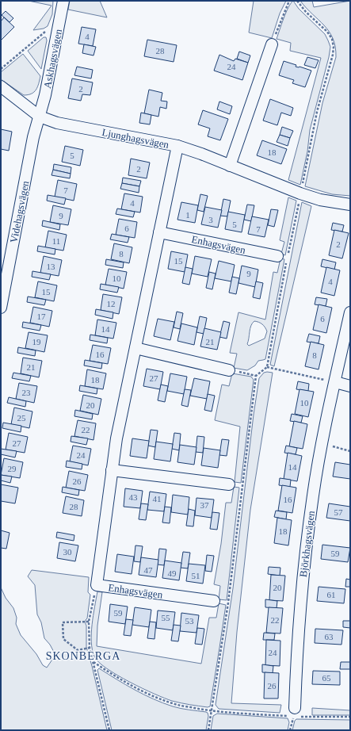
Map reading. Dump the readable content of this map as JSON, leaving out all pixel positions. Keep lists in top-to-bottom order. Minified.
{"streets":{"street":["Askhagsvägen","Ljunghagsvägen","Videhagsvägen","Enhagsvägen","Björkhagsvägen"]},"crossings":[["Askhagsvägen","Ljunghagsvägen"],["Askhagsvägen","Videhagsvägen"],["Ljunghagsvägen","Videhagsvägen"],["Ljunghagsvägen","Enhagsvägen"]],"districts":["SKONBERGA"],"house_numbers":["4","28","24","2","18","5","2","7","4","1","9","3","5","6","7","11","2","8","15","13","9","10","4","15","12","17","6","14","19","21","16","8","21","27","18","23","10","20","25","22","27","24","14","29","26","43","41","16","37","28","57","18","30","59","47","49","51","20","61","59","55","22","53","63","24","65","26"]}
